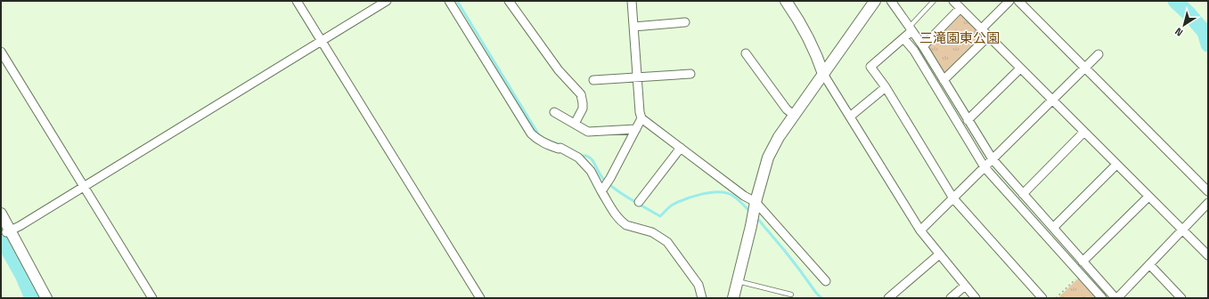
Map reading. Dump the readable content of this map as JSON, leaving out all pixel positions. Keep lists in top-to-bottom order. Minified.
{"parks":["三滝園東公園"],"north":"bottom left"}
